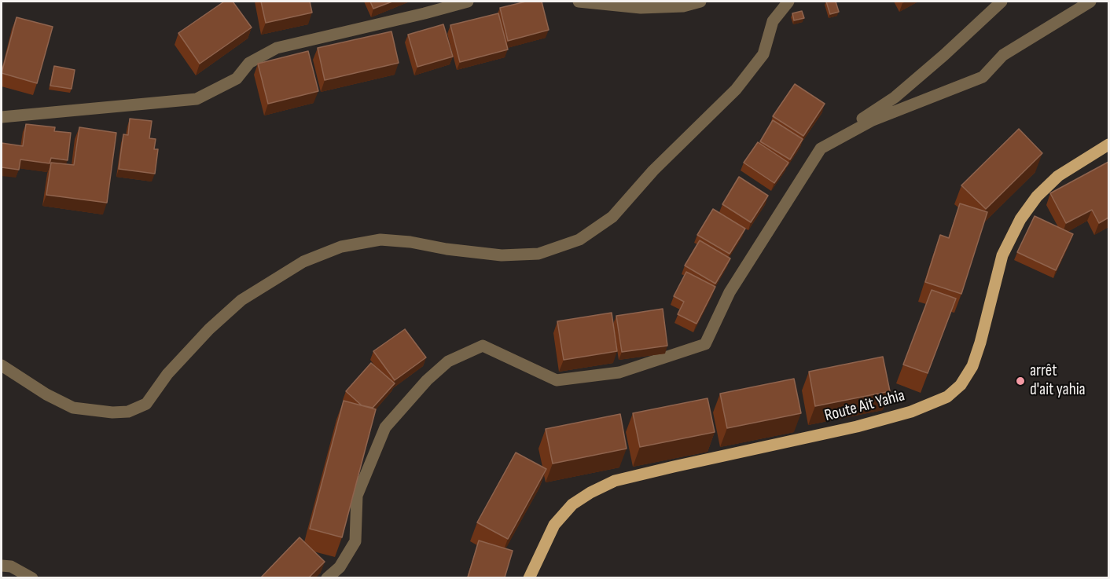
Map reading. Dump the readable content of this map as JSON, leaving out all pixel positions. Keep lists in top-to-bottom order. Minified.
{"streets":{"main road":["Route Ait Yahia"]},"places":["arrêt d'ait yahia"]}
